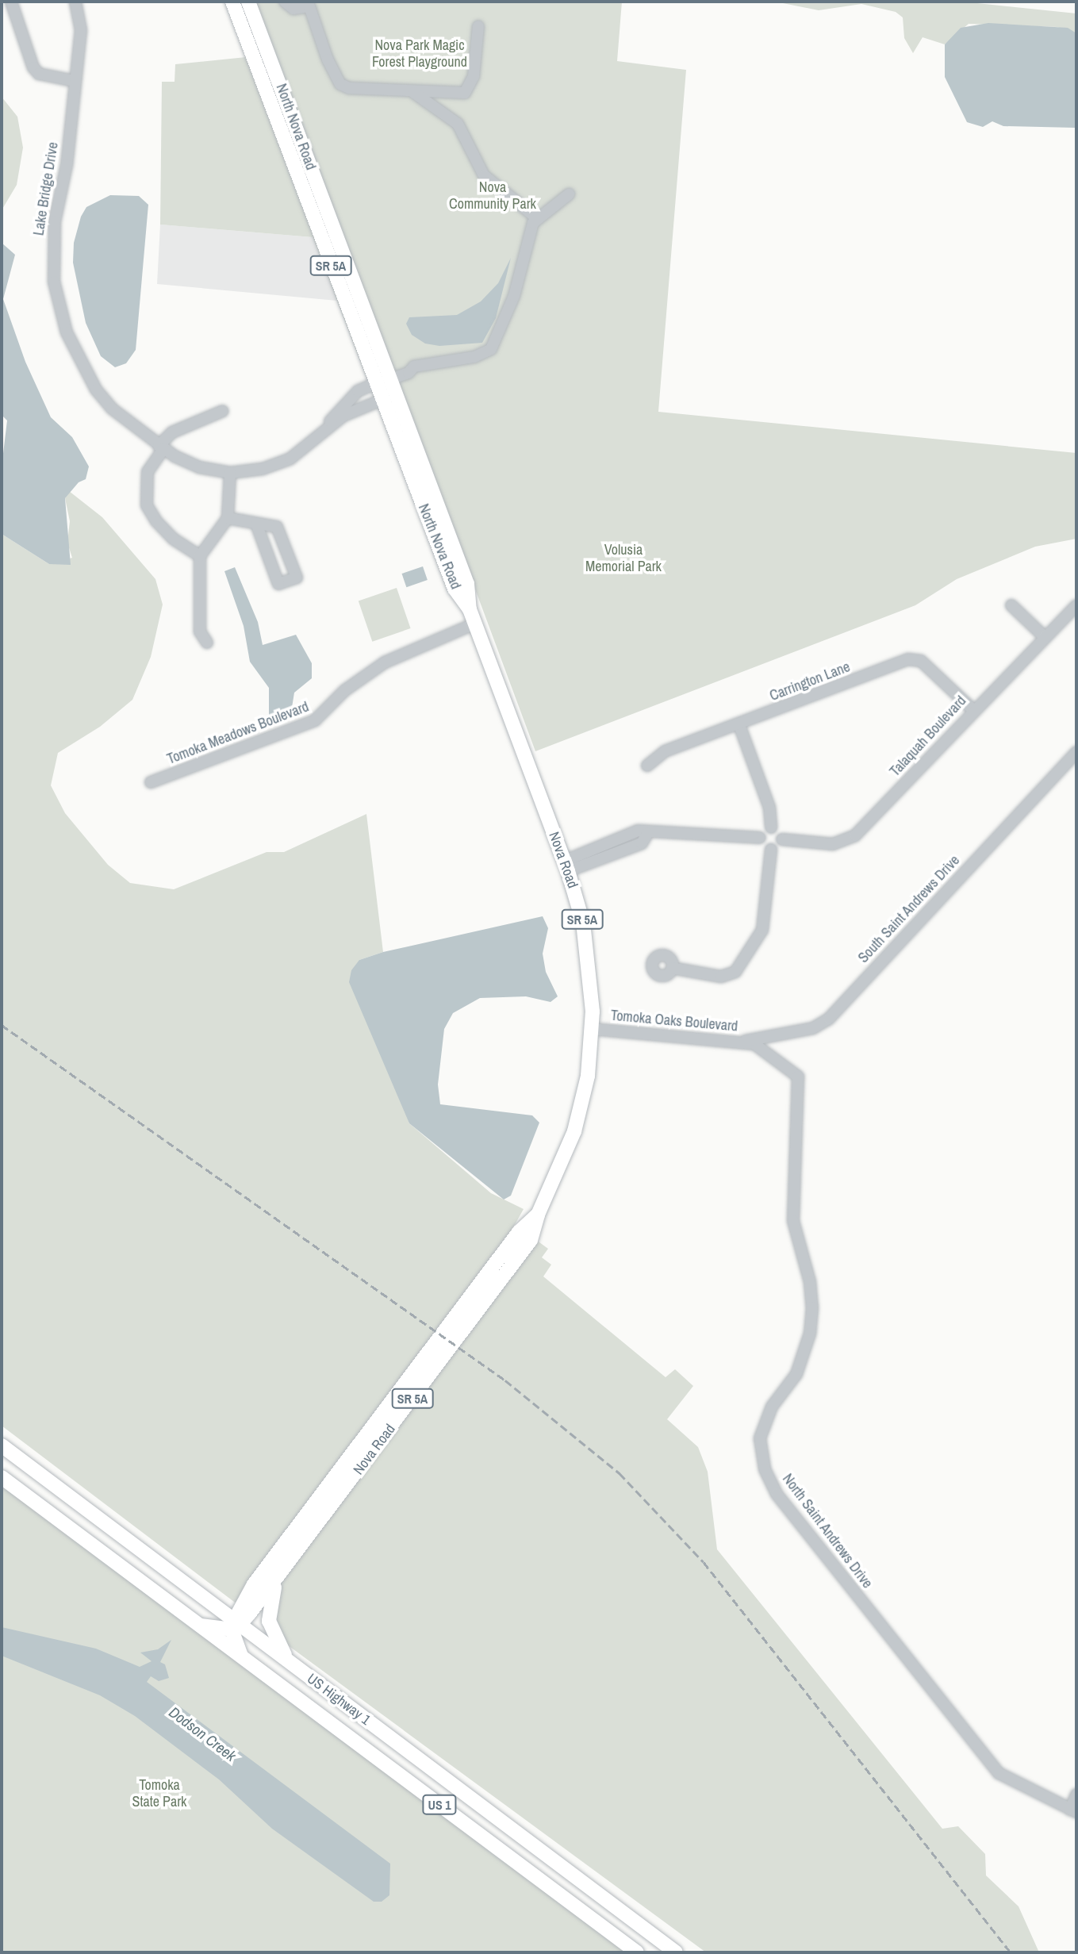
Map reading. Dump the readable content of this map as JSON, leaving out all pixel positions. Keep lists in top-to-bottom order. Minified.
{"streets":{"main road":["North Nova Road","SR 5A","Nova Road","US Highway 1","US 1"],"street":["Lake Bridge Drive","Carrington Lane","Tomoka Meadows Boulevard","Talaquah Boulevard","South Saint Andrews Drive","Tomoka Oaks Boulevard","North Saint Andrews Drive"]},"crossings":[["North Nova Road","Lake Bridge Drive"],["North Nova Road","Nova Road"],["Carrington Lane","Talaquah Boulevard"],["Tomoka Meadows Boulevard","Nova Road"],["Nova Road","Tomoka Oaks Boulevard"],["Nova Road","US Highway 1"],["South Saint Andrews Drive","Tomoka Oaks Boulevard"],["Tomoka Oaks Boulevard","North Saint Andrews Drive"]],"water":["Dodson Creek"],"parks":["Nova Park Magic Forest Playground","Nova Community Park","Volusia Memorial Park","Tomoka State Park"]}
